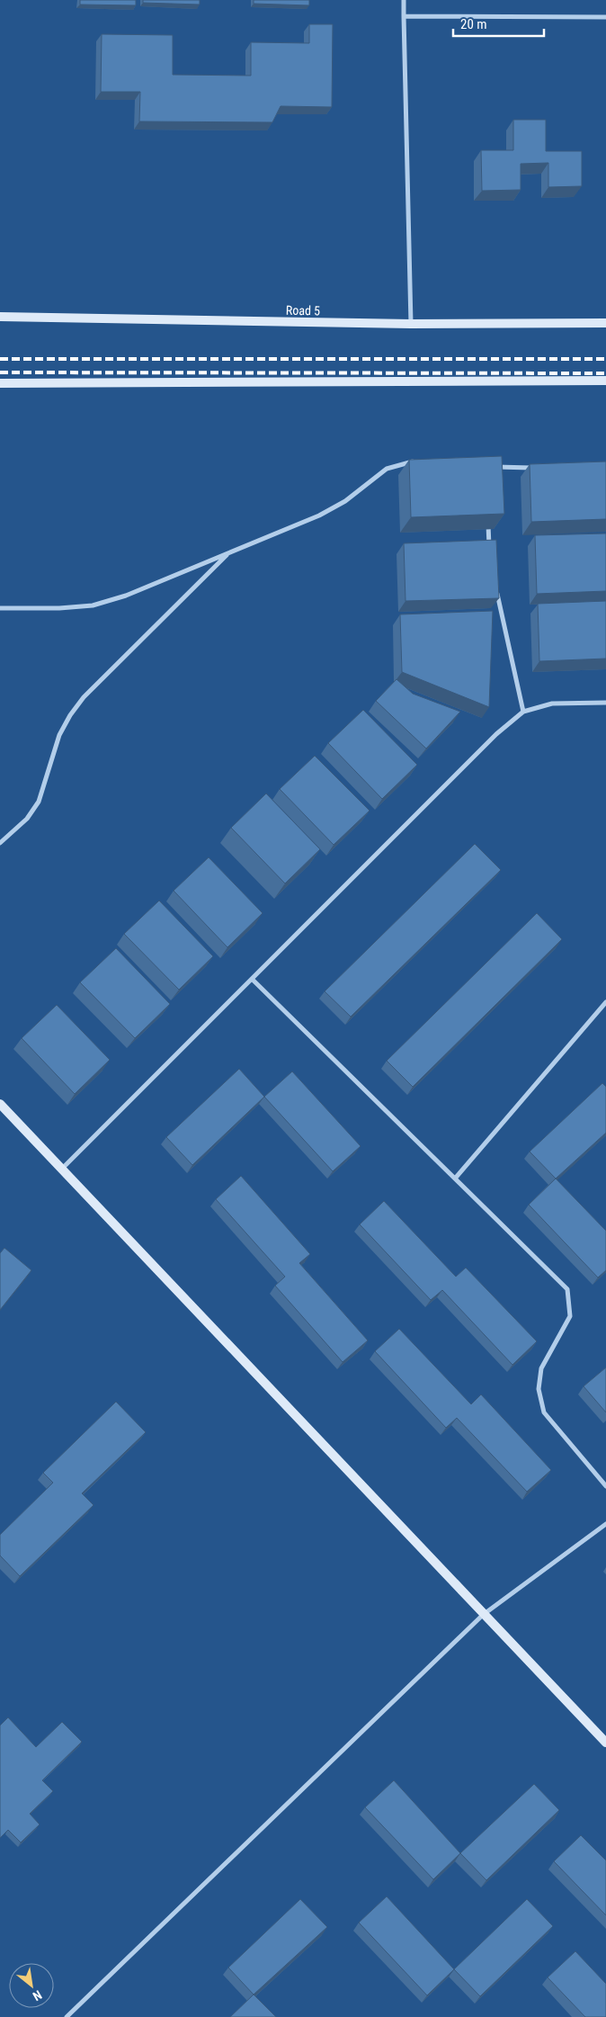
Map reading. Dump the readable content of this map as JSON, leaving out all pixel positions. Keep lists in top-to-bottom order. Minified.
{"streets":{"street":["Road 5"]},"scale_bar":"20 m","north":"bottom right"}
